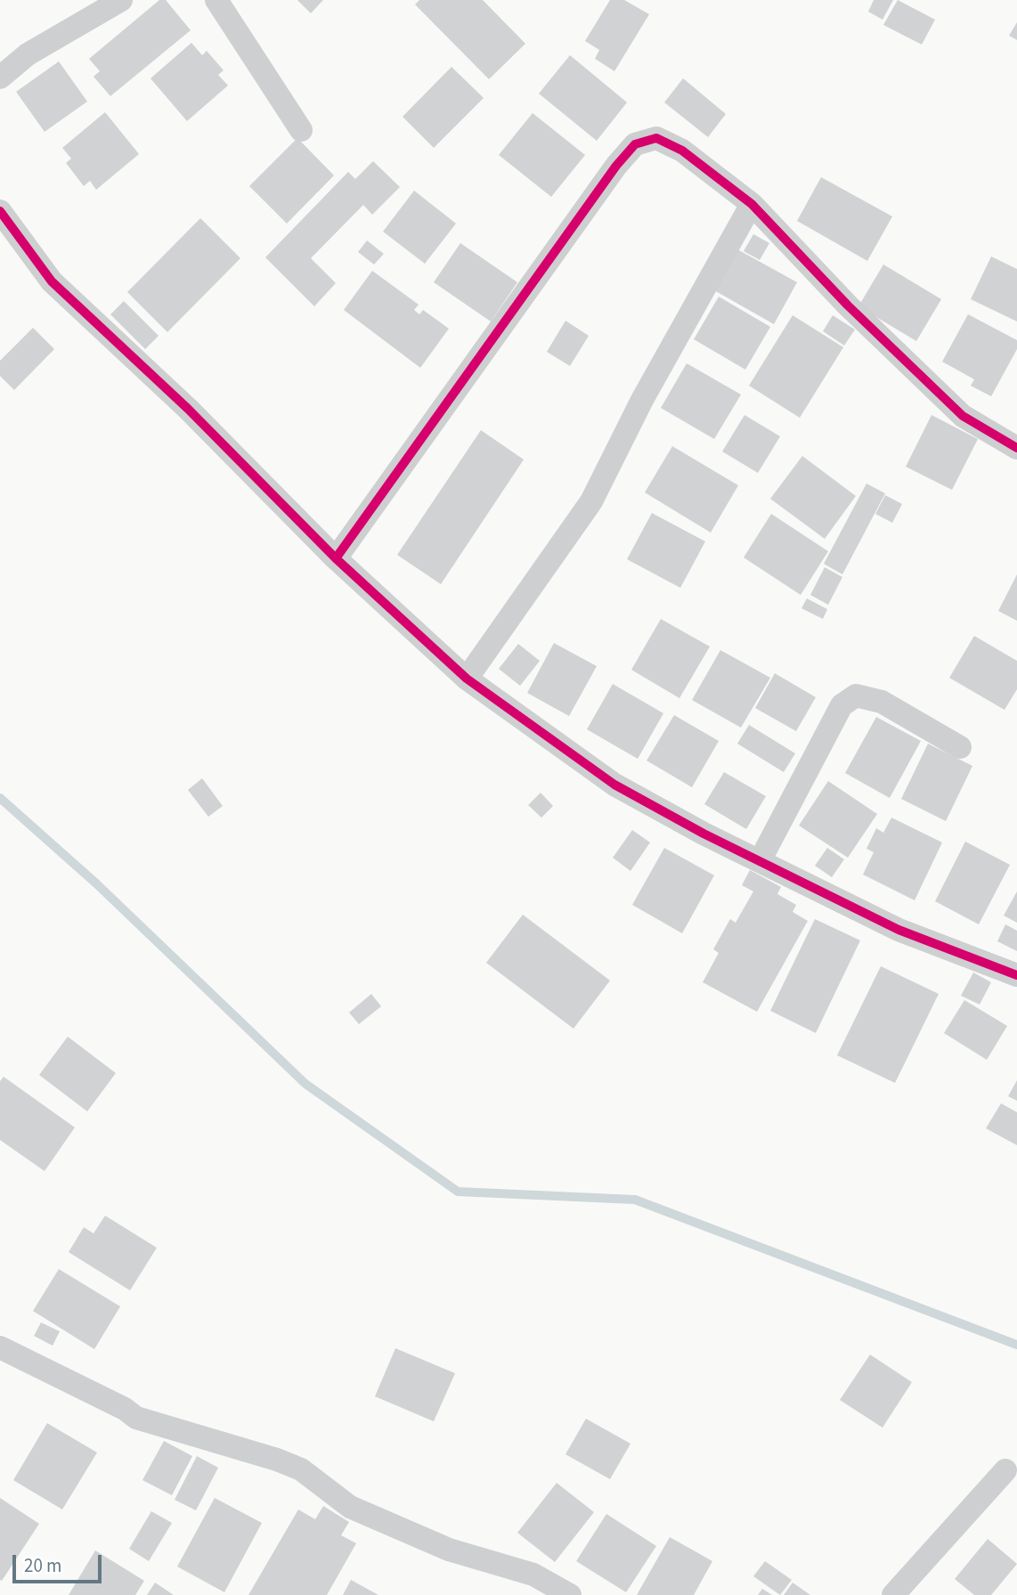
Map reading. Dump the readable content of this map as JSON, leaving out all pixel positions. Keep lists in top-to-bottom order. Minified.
{"scale_bar":"20 m"}
